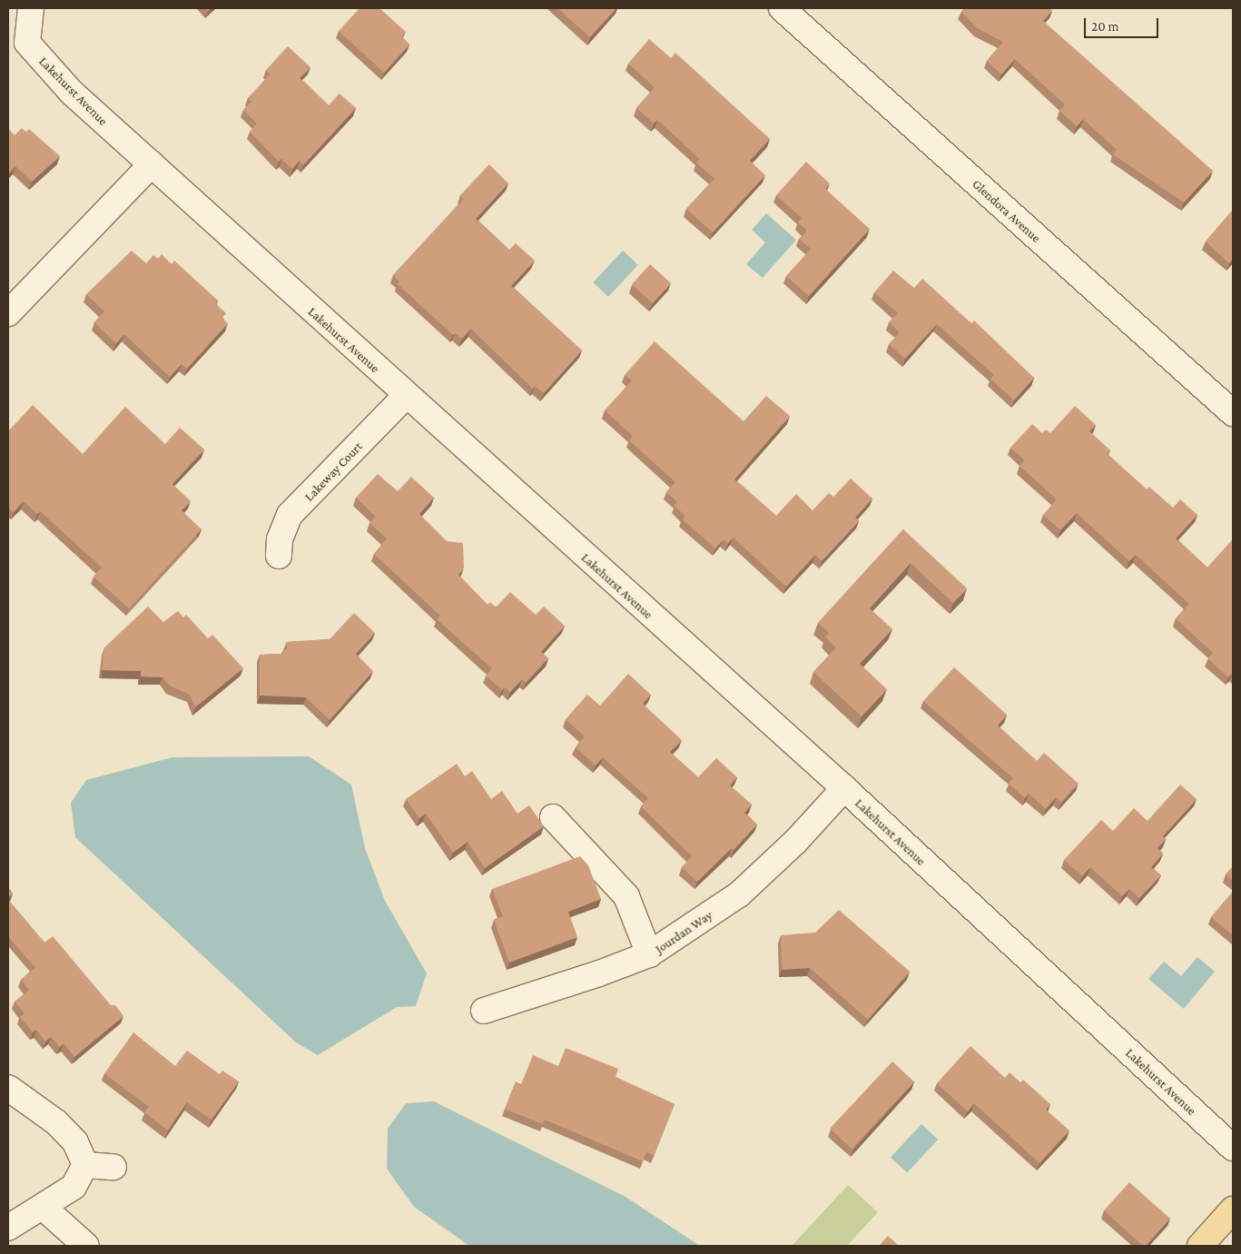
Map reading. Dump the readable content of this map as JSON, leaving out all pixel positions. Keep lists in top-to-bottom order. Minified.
{"streets":{"street":["Lakehurst Avenue","Glendora Avenue","Lakeway Court","Jourdan Way"]},"crossings":[["Lakehurst Avenue","Lakeway Court"],["Lakehurst Avenue","Jourdan Way"]],"scale_bar":"20 m"}
